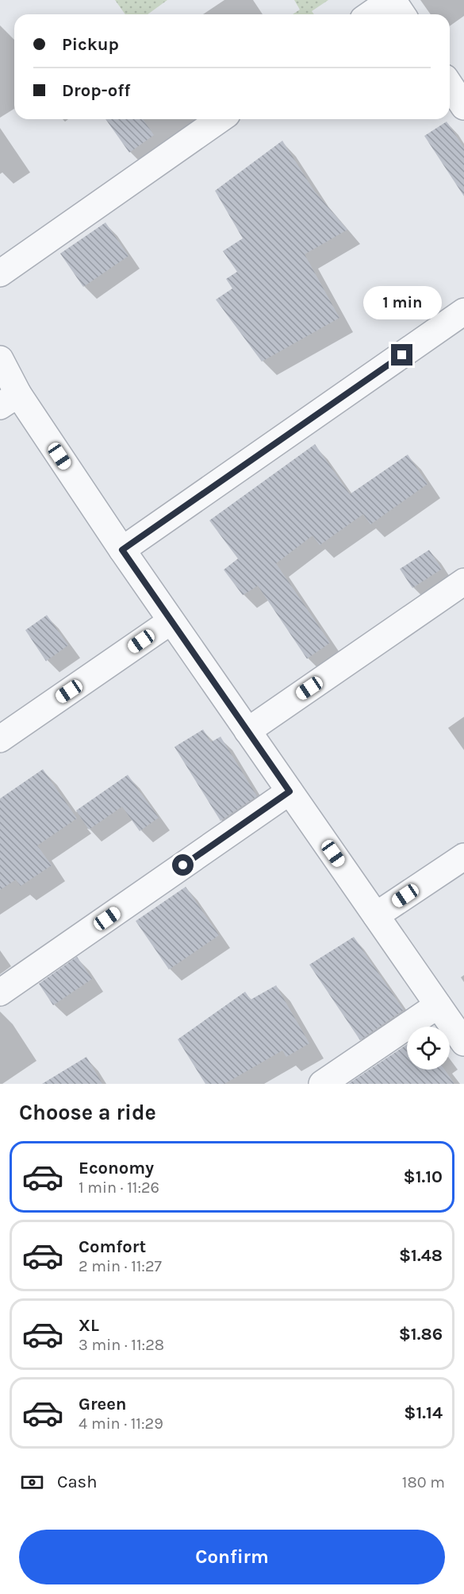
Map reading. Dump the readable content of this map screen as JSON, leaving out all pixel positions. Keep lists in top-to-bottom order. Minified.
{"page":{"banner":["Pickup","Drop-off"],"bubble":"1 min","heading":"Choose a ride","list":[{"name":"Economy","note":"1 min · 11:26","value":"$1.10"},{"name":"Comfort","note":"2 min · 11:27","value":"$1.48"},{"name":"XL","note":"3 min · 11:28","value":"$1.86"},{"name":"Green","note":"4 min · 11:29","value":"$1.14"}],"pay":["Cash","180 m"],"buttons":"Confirm"}}
